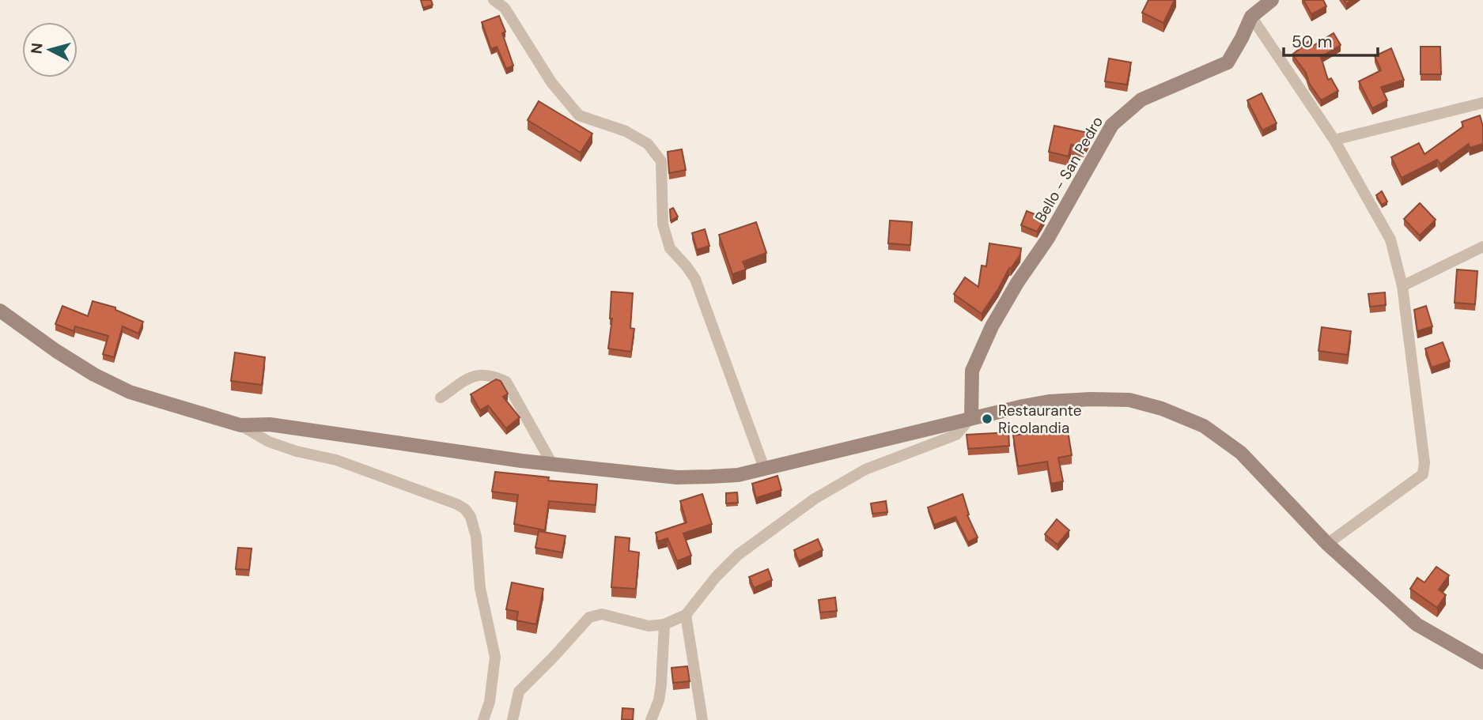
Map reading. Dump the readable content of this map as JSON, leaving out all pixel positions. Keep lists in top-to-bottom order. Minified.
{"streets":{"main road":["Bello - San Pedro"]},"places":["Restaurante Ricolandia"],"scale_bar":"50 m","north":"left"}
